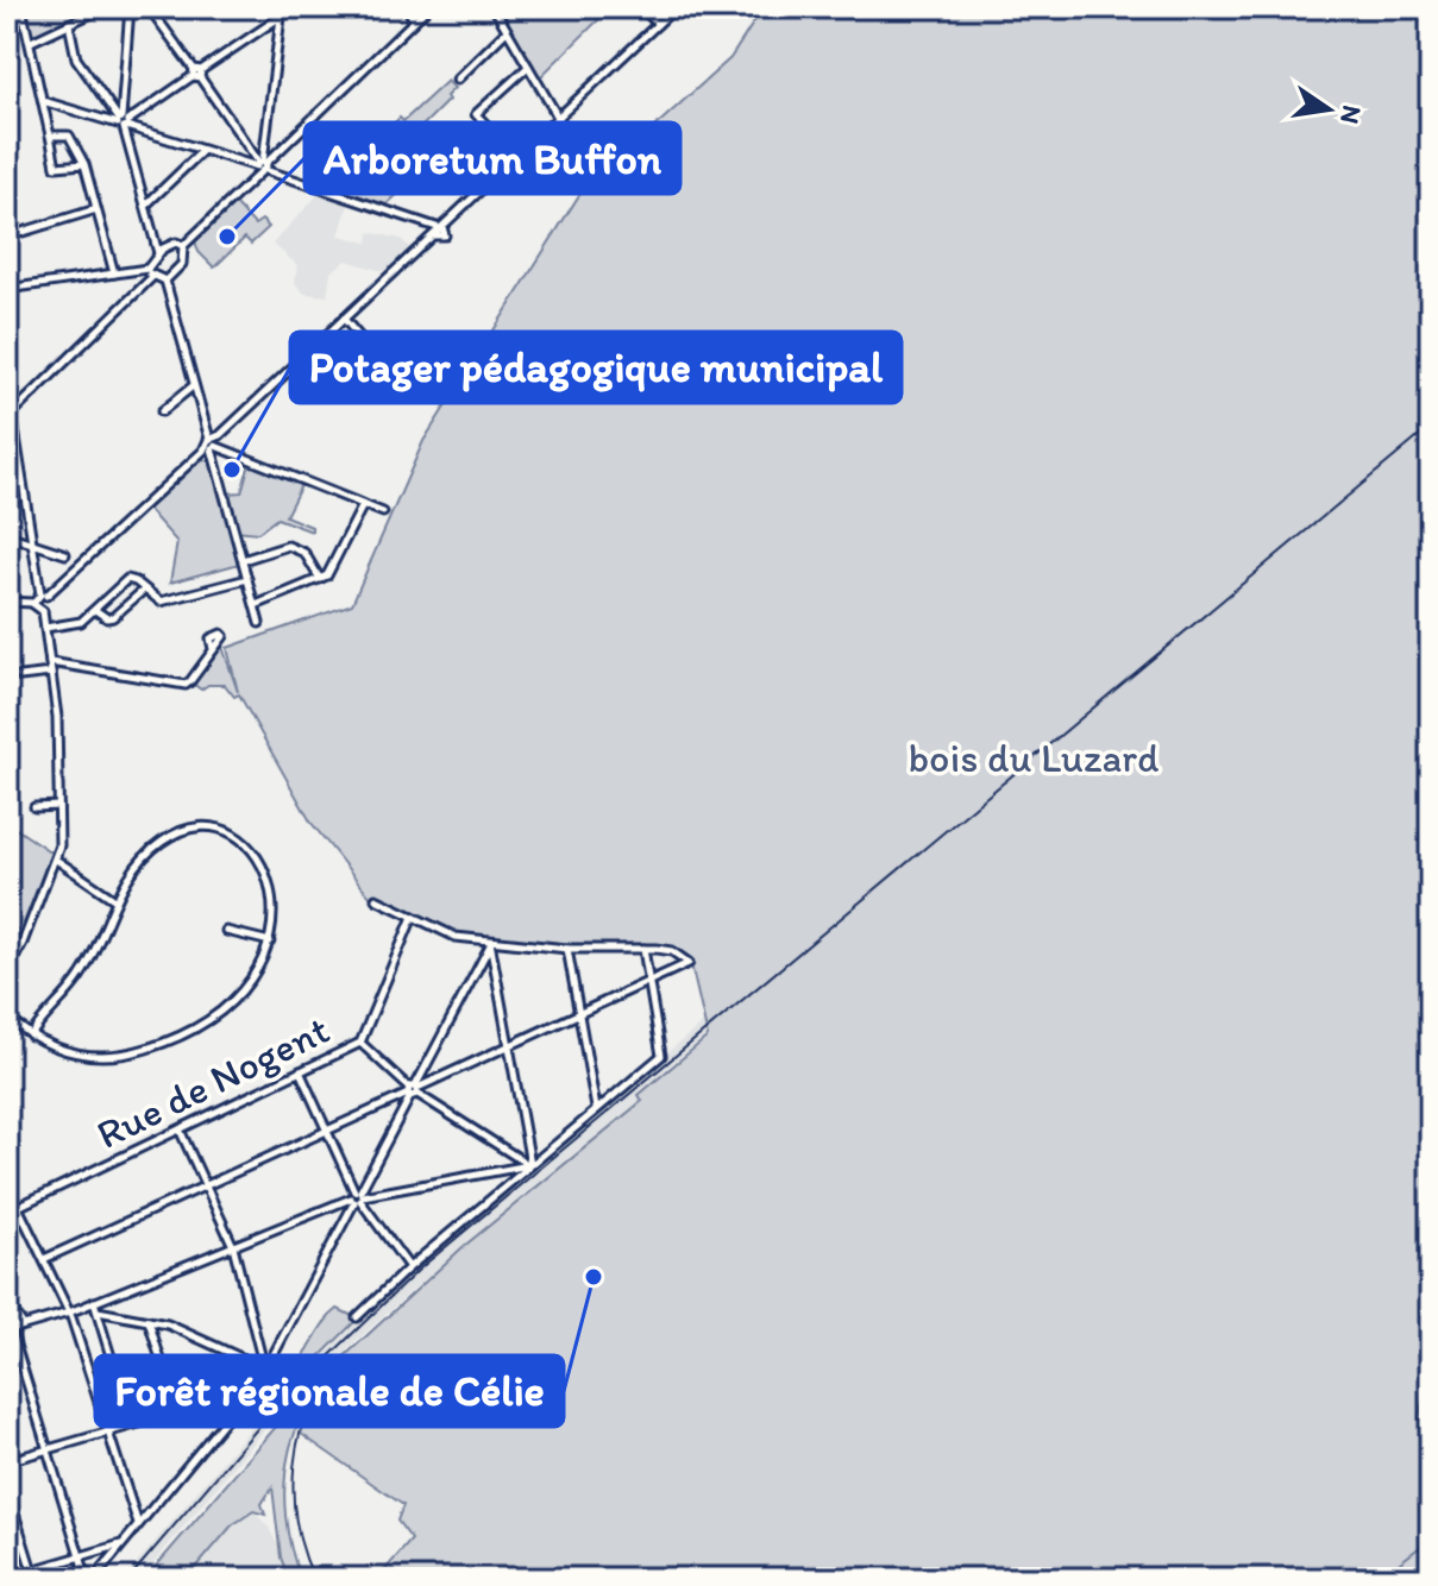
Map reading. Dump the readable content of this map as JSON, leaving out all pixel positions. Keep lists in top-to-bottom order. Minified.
{"streets":{"street":["Rue de Nogent"]},"parks":["bois du Luzard"],"places":["Arboretum Buffon","Potager pédagogique municipal","Forêt régionale de Célie"],"north":"right"}
